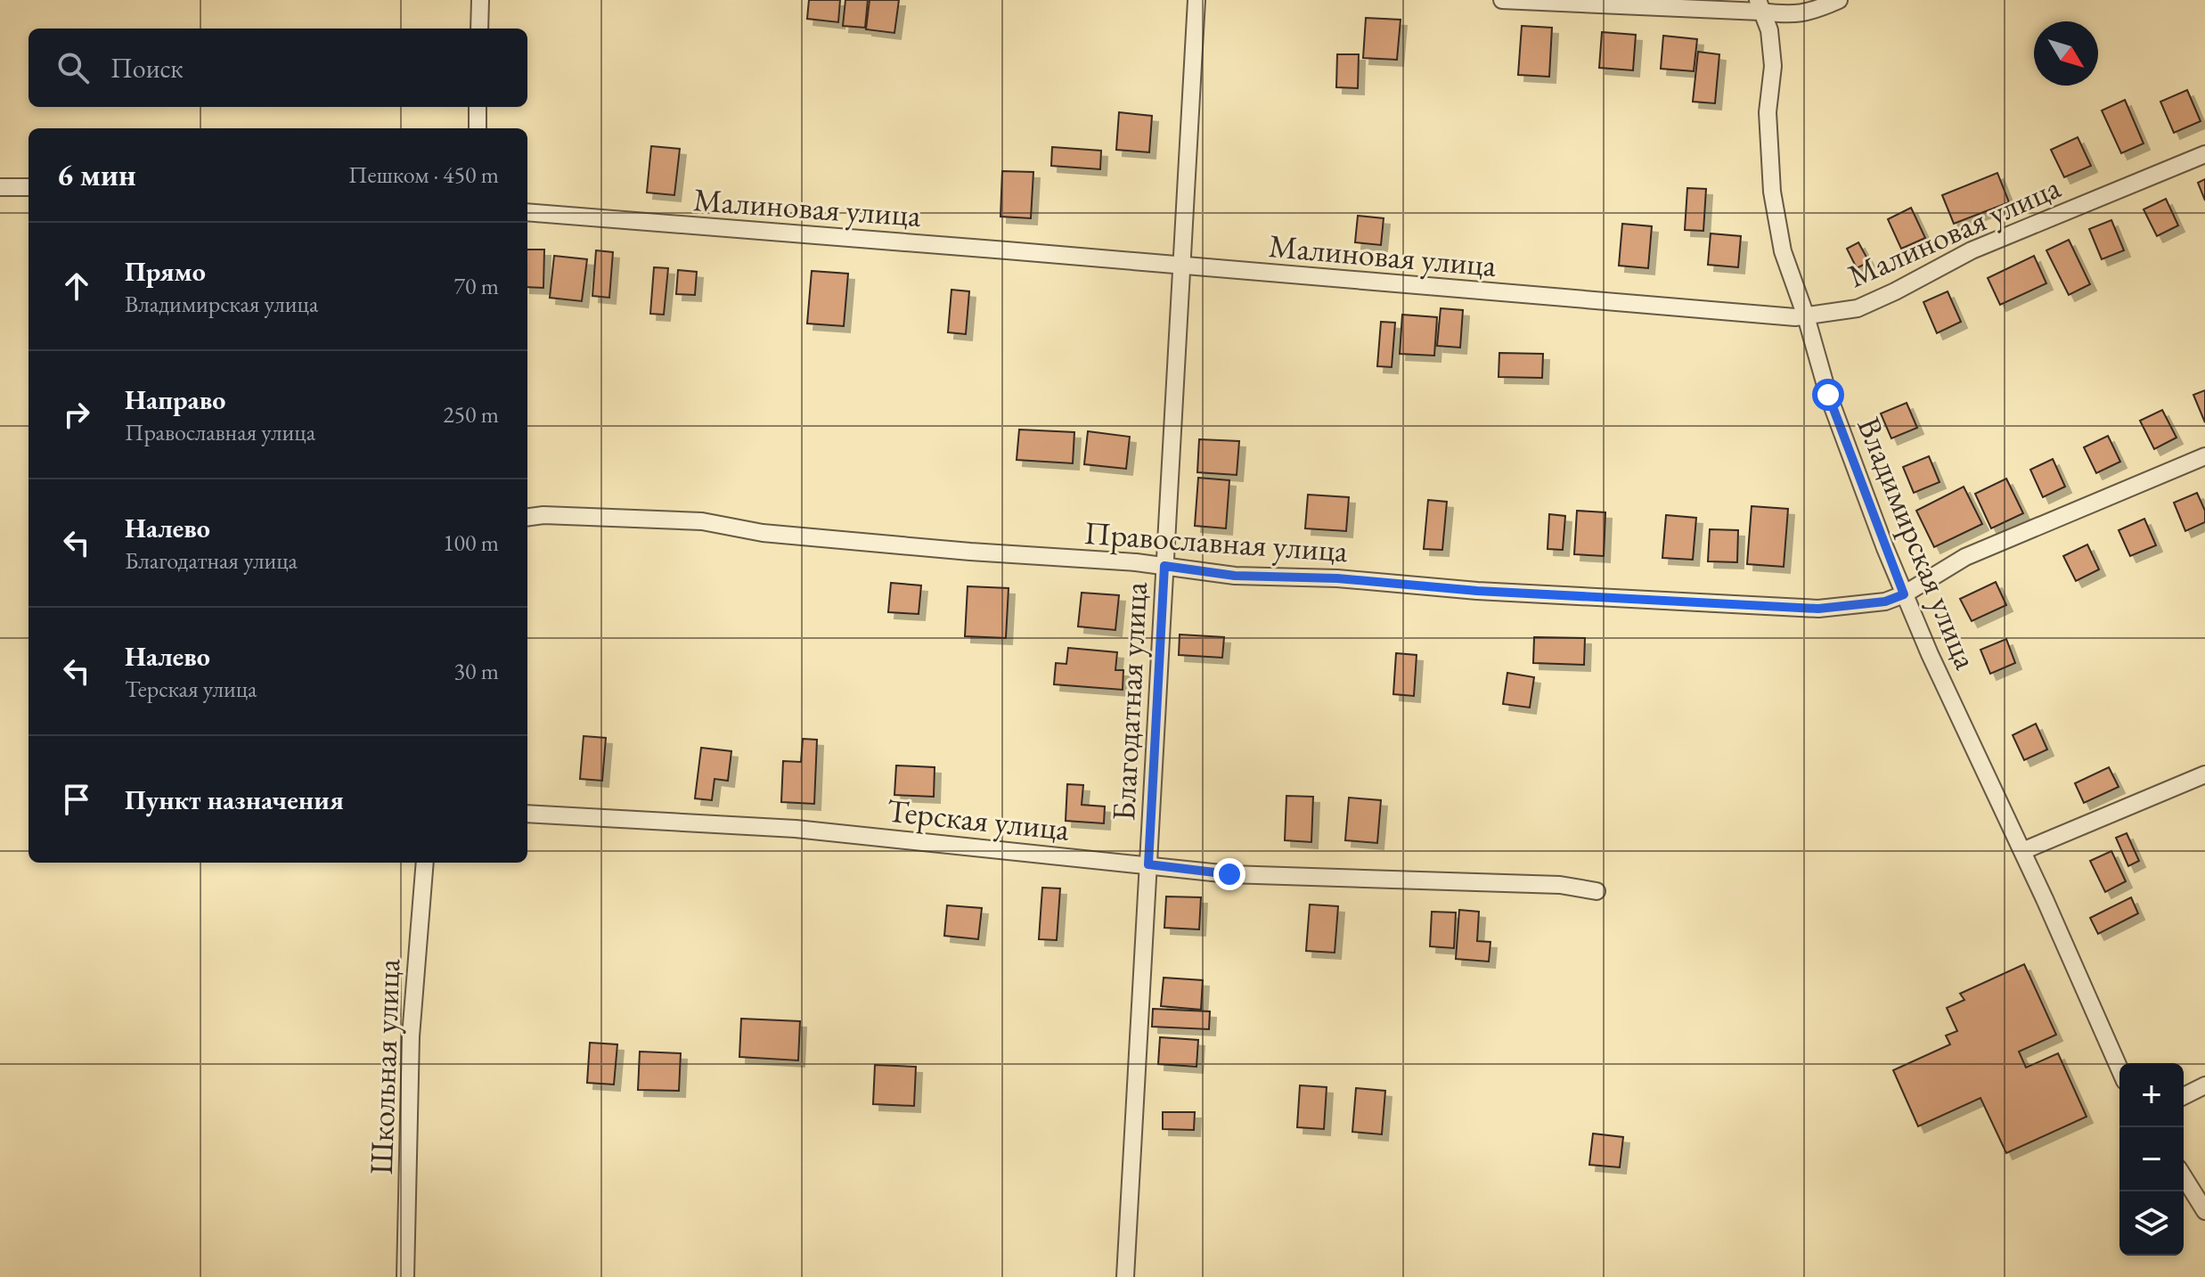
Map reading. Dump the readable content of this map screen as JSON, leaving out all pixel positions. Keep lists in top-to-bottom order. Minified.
{"streets":{"street":["Малиновая улица","Православная улица","Владимирская улица","Благодатная улица","Терская улица","Школьная улица"]},"crossings":[["Малиновая улица","Владимирская улица"],["Малиновая улица","Благодатная улица"],["Православная улица","Владимирская улица"],["Православная улица","Благодатная улица"],["Благодатная улица","Терская улица"]],"north":"bottom right","page":{"search":"Поиск","heading":["6 мин","Пешком · 450 m"],"list":[["Прямо","Владимирская улица","70 m"],["Направо","Православная улица","250 m"],["Налево","Благодатная улица","100 m"],["Налево","Терская улица","30 m"],"Пункт назначения"],"map_buttons":["+","−"]}}
